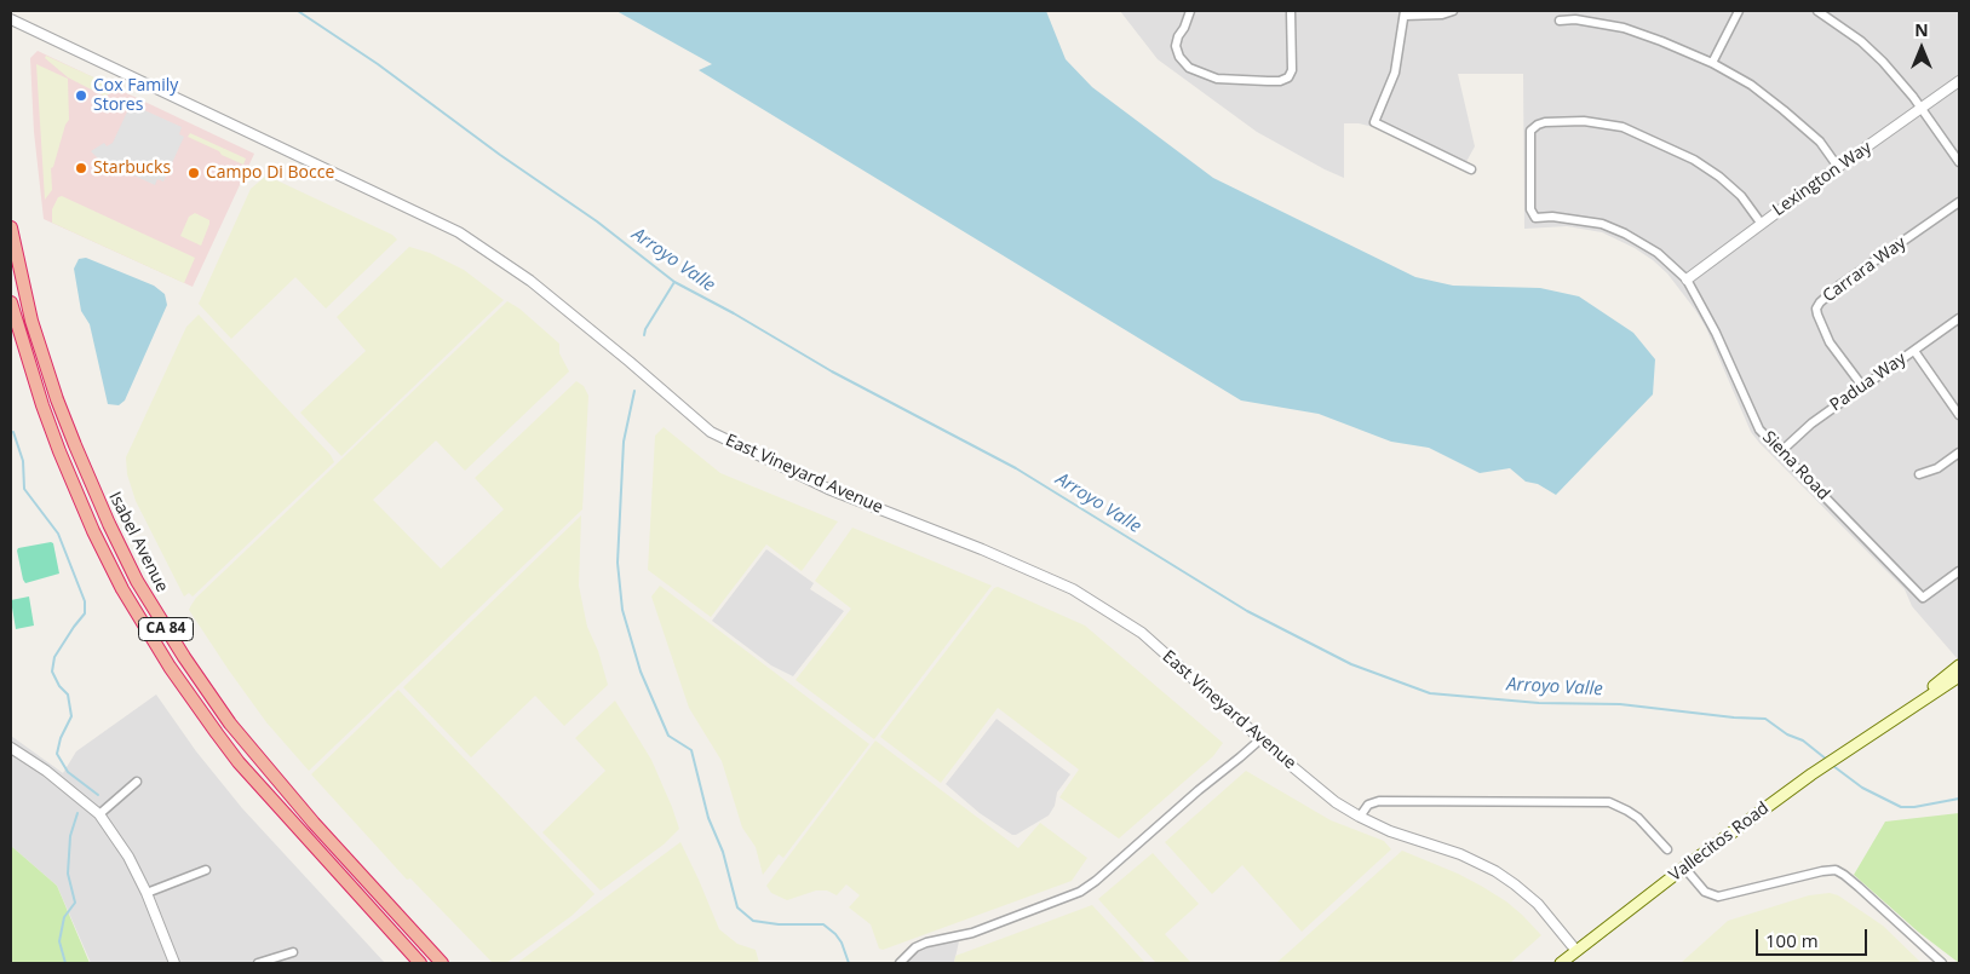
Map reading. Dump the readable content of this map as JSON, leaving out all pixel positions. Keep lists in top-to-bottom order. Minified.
{"streets":{"highway":["Isabel Avenue","CA 84"],"main road":["Vallecitos Road"],"street":["Lexington Way","Carrara Way","Padua Way","Siena Road","East Vineyard Avenue"]},"crossings":[["Lexington Way","Siena Road"],["Carrara Way","Padua Way"],["Padua Way","Siena Road"],["East Vineyard Avenue","Vallecitos Road"]],"water":["Arroyo Valle"],"places":["Cox Family Stores","Starbucks","Campo Di Bocce"],"scale_bar":"100 m","north":"top"}
